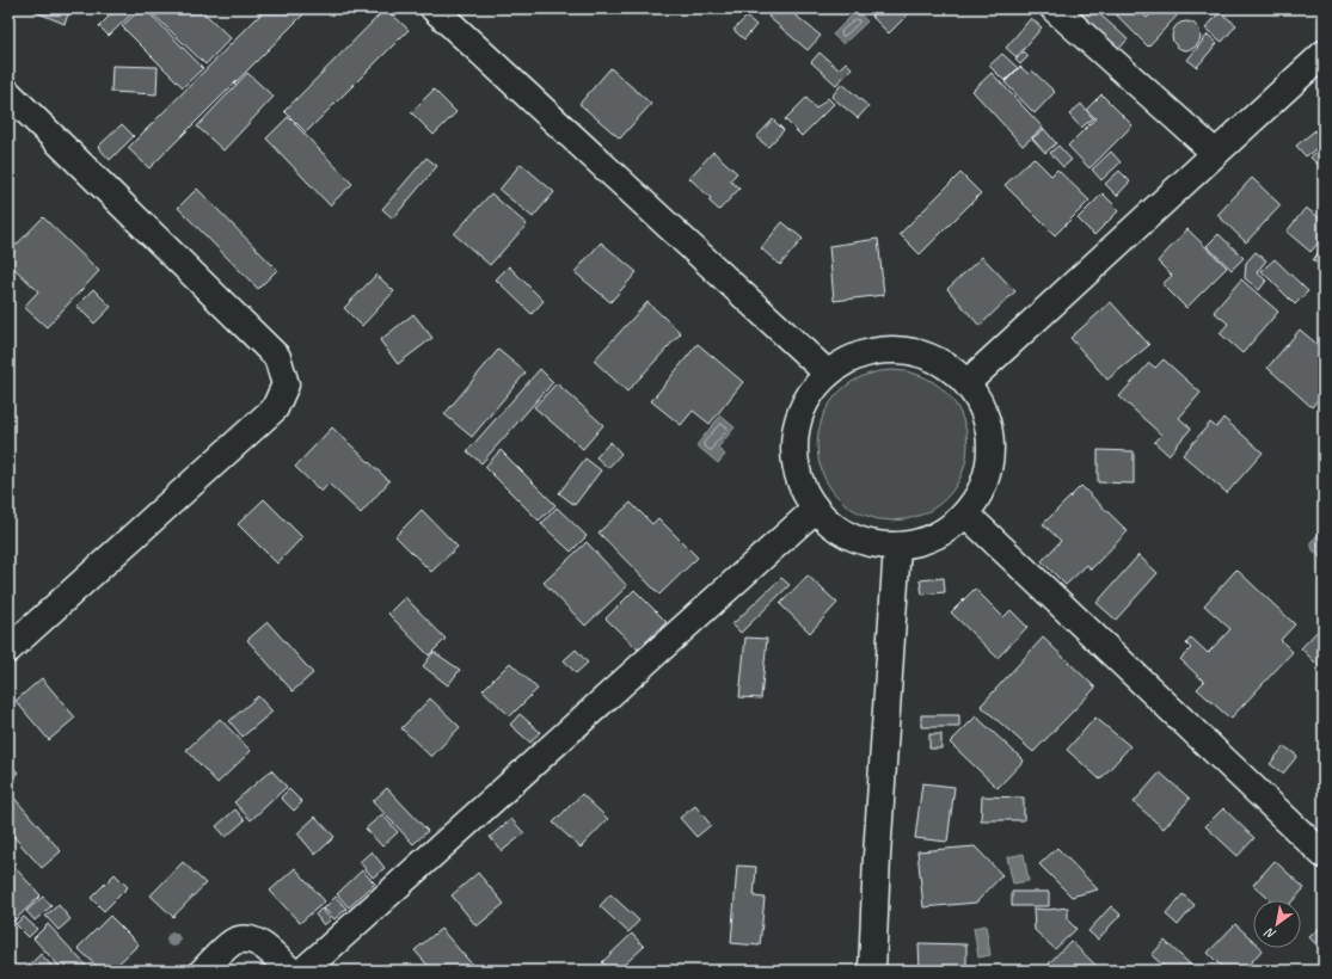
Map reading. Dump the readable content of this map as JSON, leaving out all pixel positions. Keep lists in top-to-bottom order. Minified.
{"north":"bottom left"}
